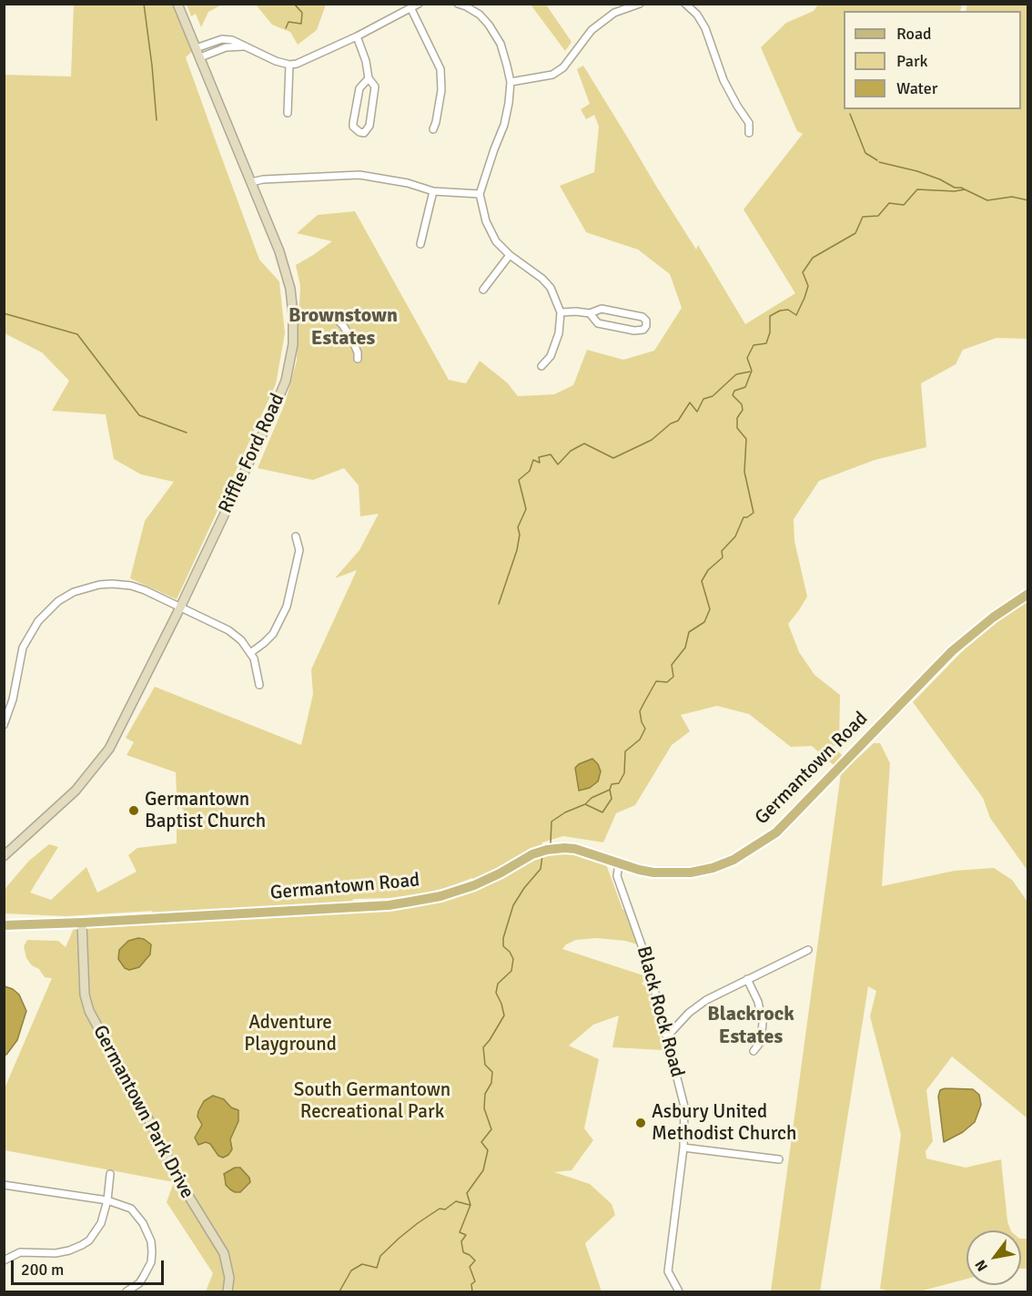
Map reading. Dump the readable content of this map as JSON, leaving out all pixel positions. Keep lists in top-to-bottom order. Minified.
{"streets":{"main road":["Germantown Road"],"street":["Riffle Ford Road","Black Rock Road","Germantown Park Drive"]},"crossings":[["Germantown Road","Black Rock Road"],["Germantown Road","Germantown Park Drive"]],"districts":["Brownstown Estates","Blackrock Estates"],"parks":["Adventure Playground","South Germantown Recreational Park"],"places":["Germantown Baptist Church","Asbury United Methodist Church"],"legend":["Road","Park","Water"],"scale_bar":"200 m","north":"bottom left"}
